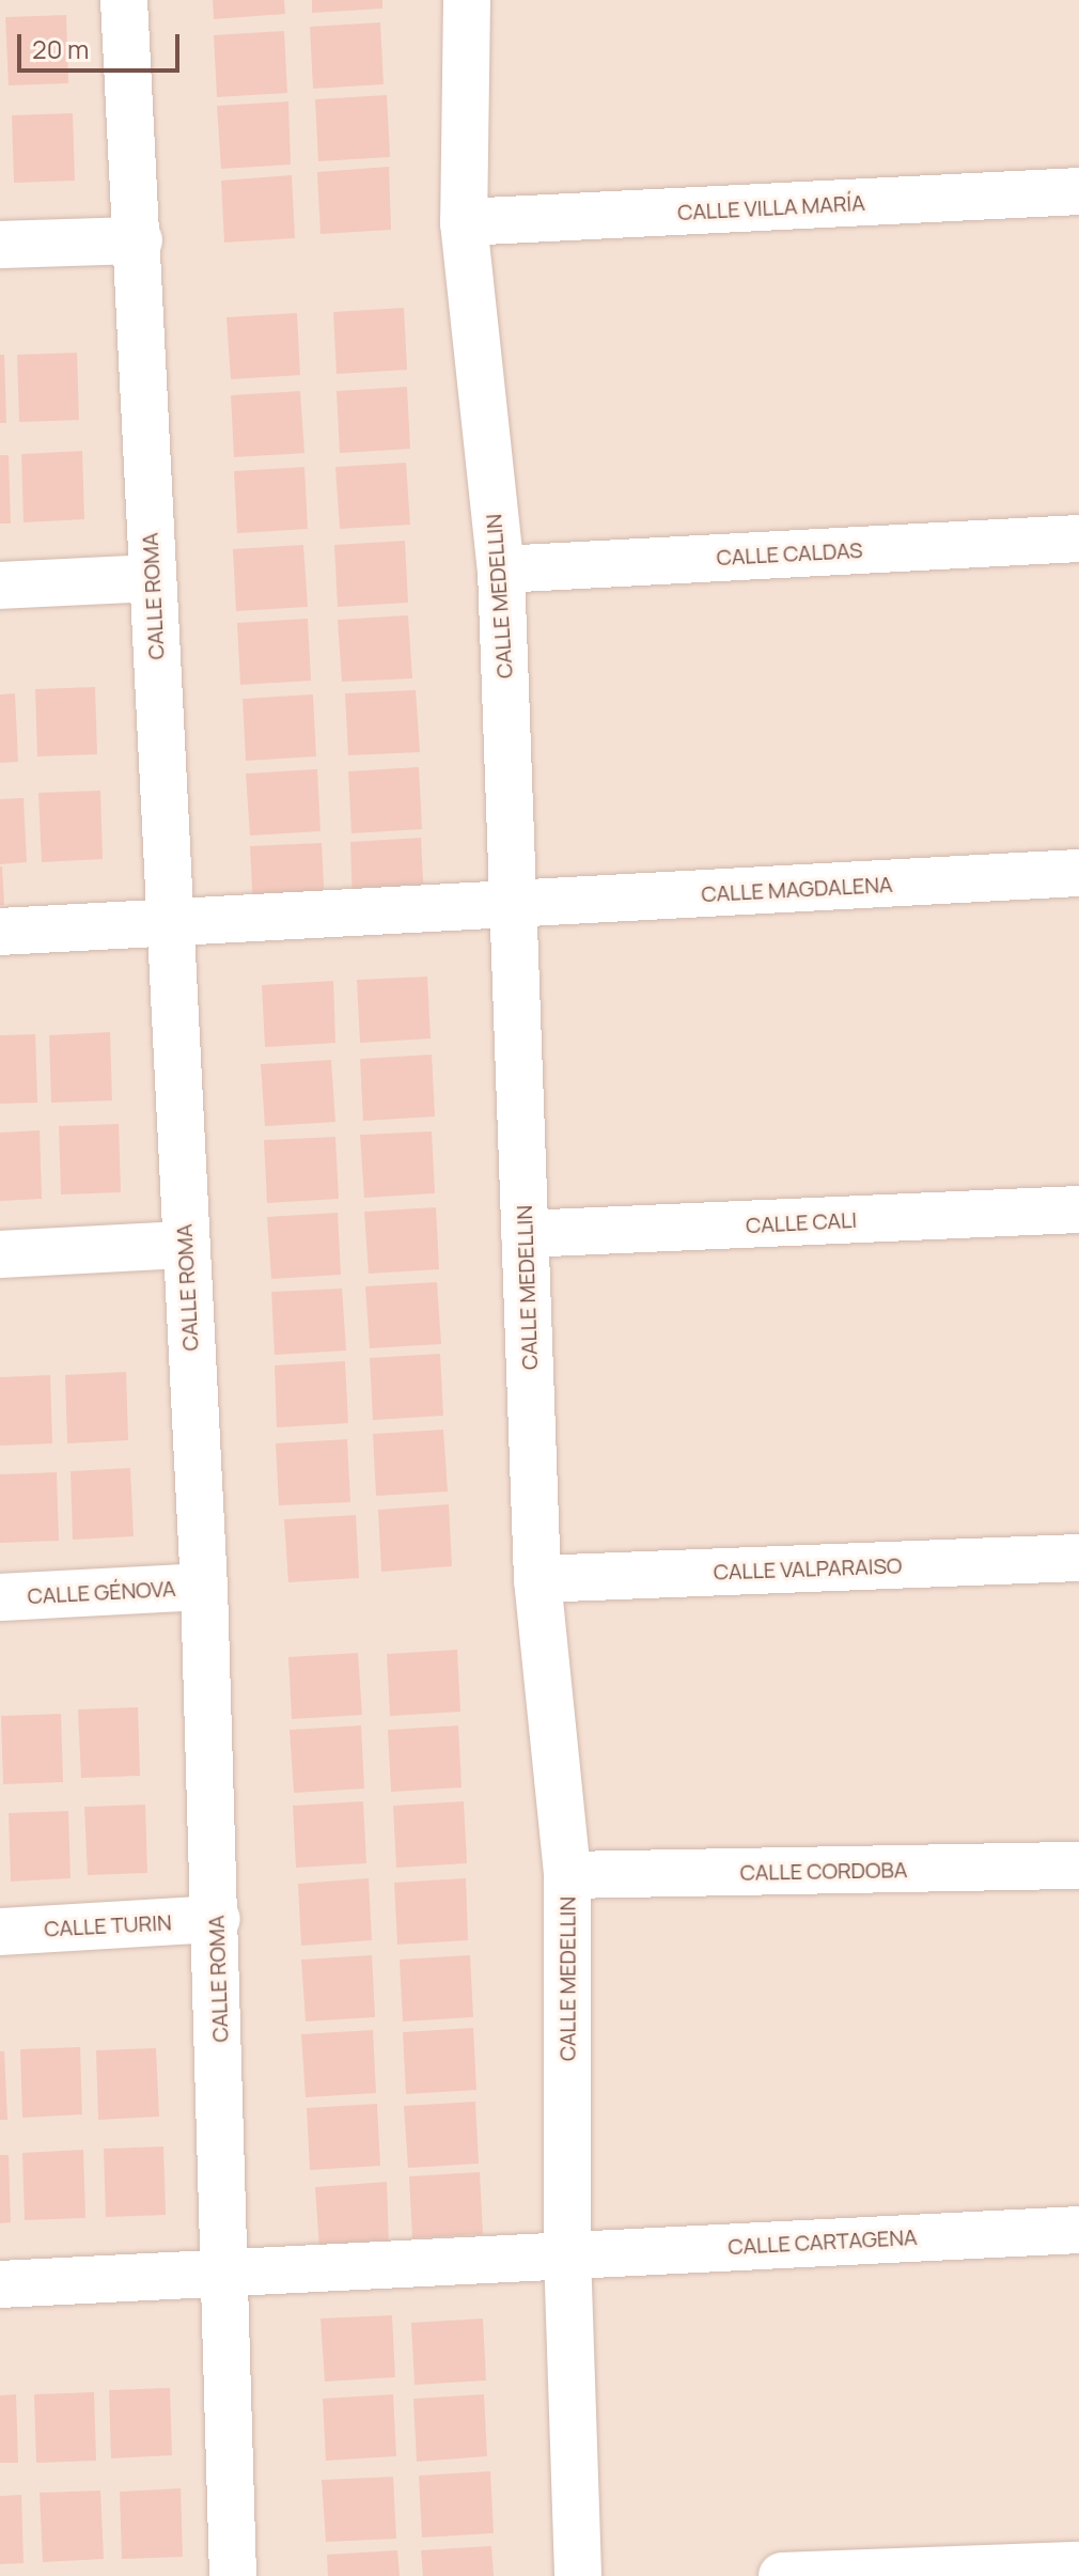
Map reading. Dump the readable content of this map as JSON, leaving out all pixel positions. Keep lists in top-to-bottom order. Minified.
{"streets":{"street":["CALLE VILLA MARÍA","CALLE CALDAS","CALLE ROMA","CALLE MEDELLIN","CALLE MAGDALENA","CALLE CALI","CALLE VALPARAISO","CALLE GÉNOVA","CALLE CORDOBA","CALLE TURIN","CALLE CARTAGENA"]},"crossings":[["CALLE VILLA MARÍA","CALLE MEDELLIN"],["CALLE CALDAS","CALLE MEDELLIN"],["CALLE ROMA","CALLE MAGDALENA"],["CALLE ROMA","CALLE GÉNOVA"],["CALLE ROMA","CALLE TURIN"],["CALLE ROMA","CALLE CARTAGENA"],["CALLE MEDELLIN","CALLE MAGDALENA"],["CALLE MEDELLIN","CALLE CALI"],["CALLE MEDELLIN","CALLE VALPARAISO"],["CALLE MEDELLIN","CALLE CORDOBA"],["CALLE MEDELLIN","CALLE CARTAGENA"]],"scale_bar":"20 m"}
